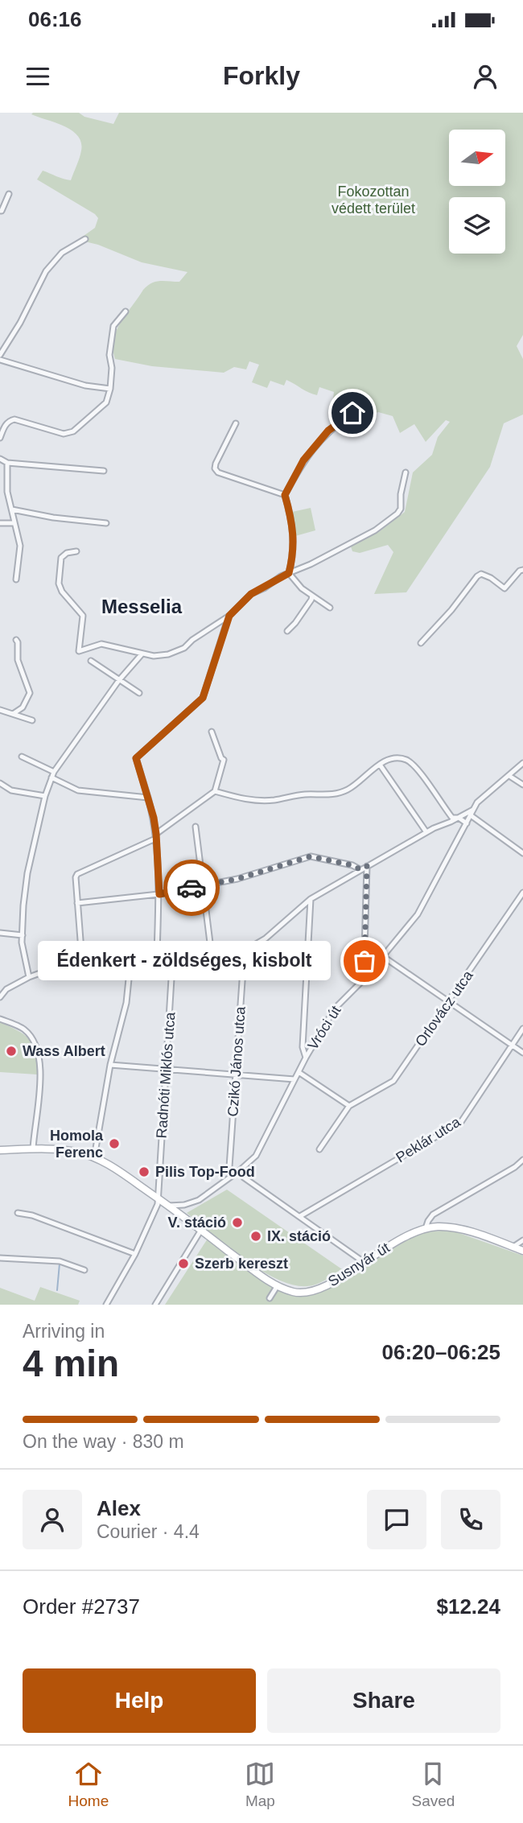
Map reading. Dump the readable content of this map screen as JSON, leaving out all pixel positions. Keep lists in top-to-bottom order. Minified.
{"streets":{"street":["Orlovácz utca","Vróci út","Czikó János utca","Radnóti Miklós utca","Peklár utca","Susnyár út"]},"crossings":[["Vróci út","Czikó János utca"],["Vróci út","Susnyár út"],["Radnóti Miklós utca","Susnyár út"]],"districts":["Messelia"],"parks":["Fokozottan védett terület"],"places":["Édenkert - zöldséges, kisbolt","Wass Albert","Homola Ferenc","Pilis Top-Food","V. stáció","IX. stáció","Szerb kereszt"],"north":"right","page":{"status":"06:16","header":"Forkly","bubble":"Édenkert - zöldséges, kisbolt","heading":["4 min","Arriving in","06:20–06:25"],"panel":["Alex","Courier · 4.4","Order #2737","$12.24"],"bar":"On the way · 830 m","buttons":["Help","Share"],"tabs":["Home","Map","Saved"]}}
